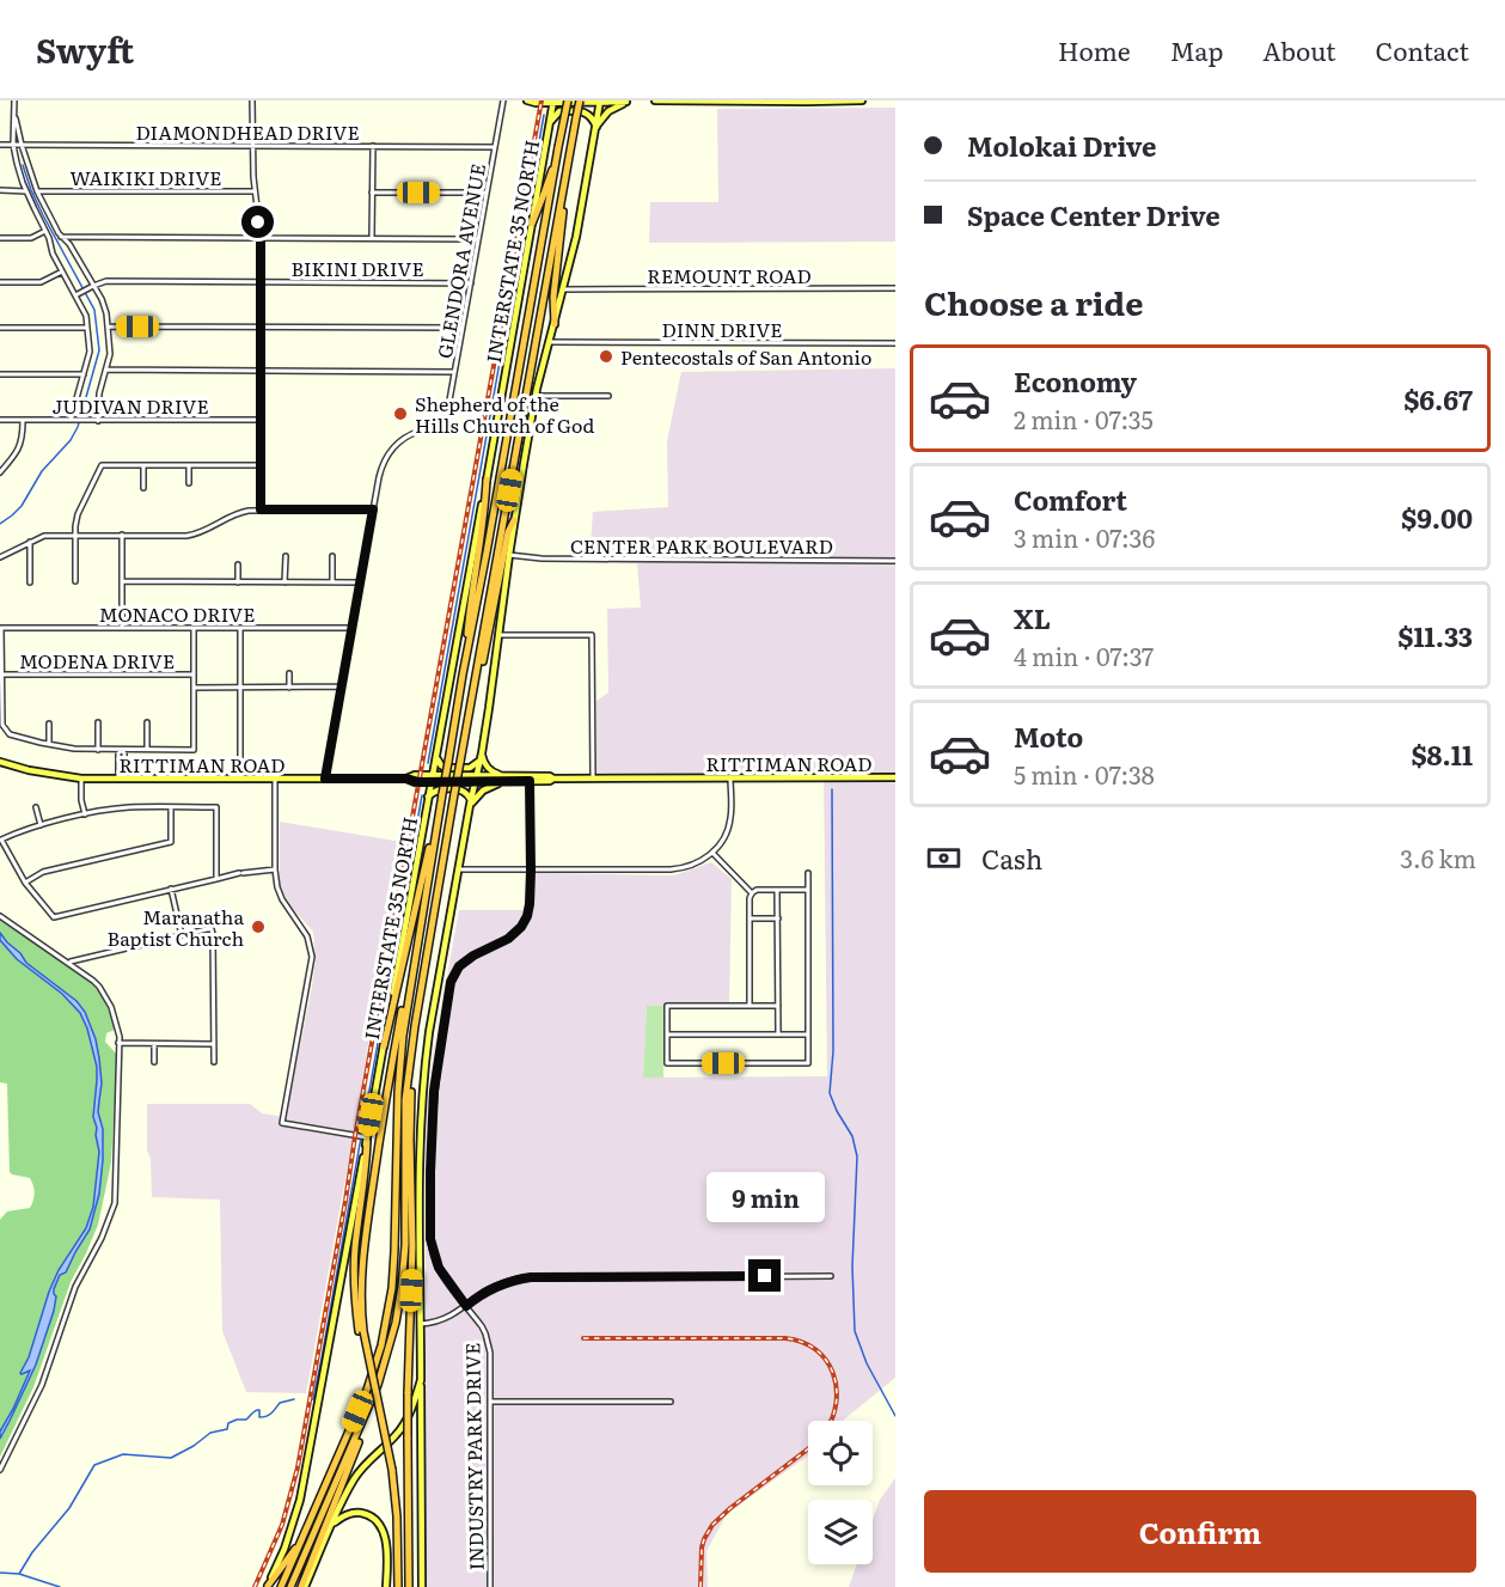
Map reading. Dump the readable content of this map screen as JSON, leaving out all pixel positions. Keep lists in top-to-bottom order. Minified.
{"streets":{"main road":["INTERSTATE 35 NORTH","RITTIMAN ROAD"],"street":["DIAMONDHEAD DRIVE","WAIKIKI DRIVE","GLENDORA AVENUE","BIKINI DRIVE","REMOUNT ROAD","DINN DRIVE","JUDIVAN DRIVE","CENTER PARK BOULEVARD","MONACO DRIVE","MODENA DRIVE","INDUSTRY PARK DRIVE"]},"crossings":[["DIAMONDHEAD DRIVE","GLENDORA AVENUE"],["INTERSTATE 35 NORTH","RITTIMAN ROAD"],["GLENDORA AVENUE","BIKINI DRIVE"],["RITTIMAN ROAD","INDUSTRY PARK DRIVE"]],"places":["Pentecostals of San Antonio","Shepherd of the Hills Church of God","Maranatha Baptist Church"],"page":{"header":"Swyft","nav":["Home","Map","About","Contact"],"banner":["Molokai Drive","Space Center Drive"],"heading":"Choose a ride","list":[{"name":"Economy","note":"2 min · 07:35","value":"$6.67"},{"name":"Comfort","note":"3 min · 07:36","value":"$9.00"},{"name":"XL","note":"4 min · 07:37","value":"$11.33"},{"name":"Moto","note":"5 min · 07:38","value":"$8.11"}],"pay":["Cash","3.6 km"],"bubble":"9 min","buttons":"Confirm"}}
